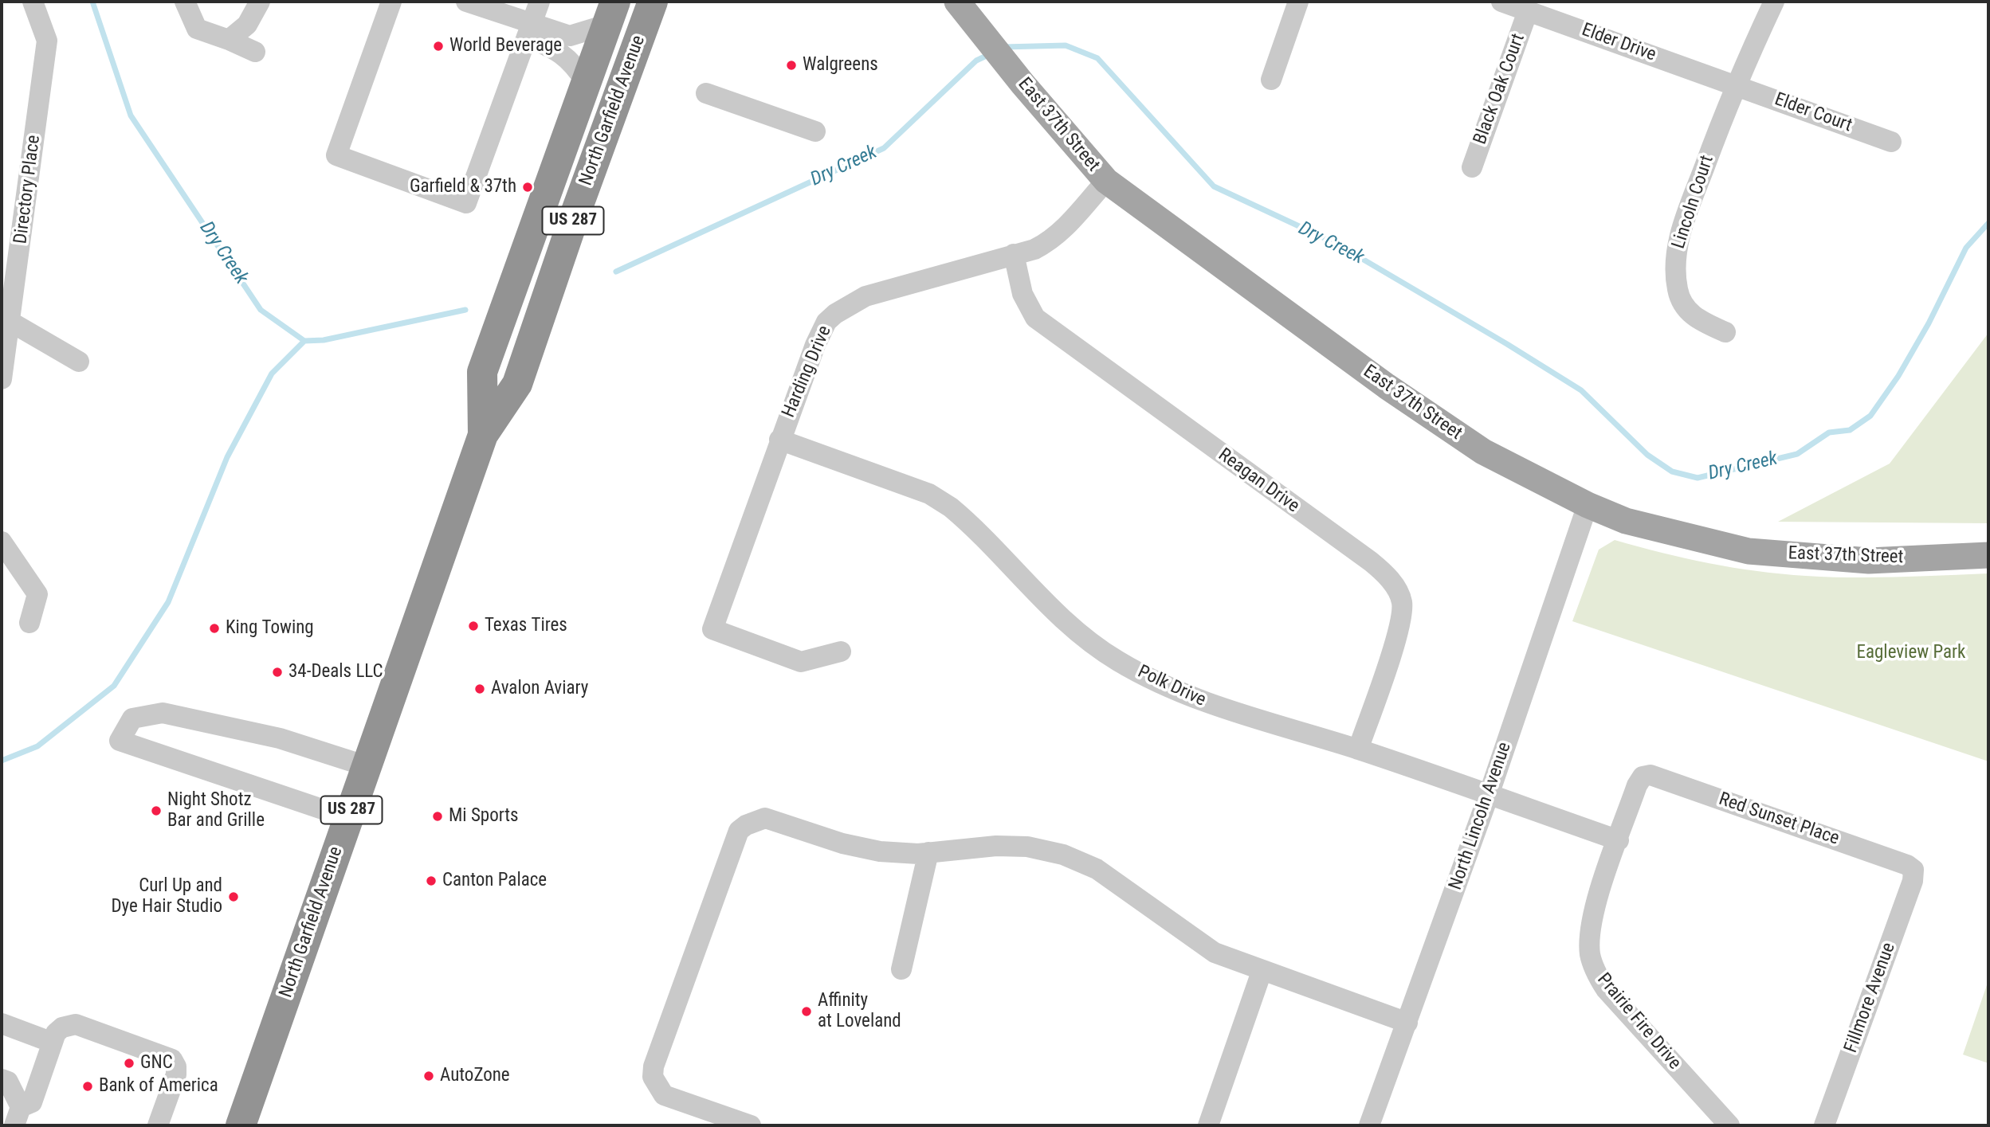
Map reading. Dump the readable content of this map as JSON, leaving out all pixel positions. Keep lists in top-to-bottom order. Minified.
{"streets":{"highway":["North Garfield Avenue","US 287"],"main road":["East 37th Street"],"street":["Elder Drive","Black Oak Court","Elder Court","Directory Place","Lincoln Court","Harding Drive","Reagan Drive","Polk Drive","North Lincoln Avenue","Red Sunset Place","Fillmore Avenue","Prairie Fire Drive"]},"crossings":[["Elder Drive","Black Oak Court"],["Elder Drive","Elder Court"],["Elder Drive","Lincoln Court"],["Elder Court","Lincoln Court"],["East 37th Street","Harding Drive"],["East 37th Street","North Lincoln Avenue"],["Harding Drive","Reagan Drive"],["Harding Drive","Polk Drive"],["Reagan Drive","Polk Drive"],["Polk Drive","North Lincoln Avenue"],["Polk Drive","Prairie Fire Drive"],["Red Sunset Place","Fillmore Avenue"],["Red Sunset Place","Prairie Fire Drive"]],"water":["Dry Creek"],"parks":["Eagleview Park"],"places":["World Beverage","Walgreens","Garfield & 37th","Texas Tires","King Towing","34-Deals LLC","Avalon Aviary","Night Shotz Bar and Grille","Mi Sports","Canton Palace","Curl Up and Dye Hair Studio","Affinity at Loveland","GNC","AutoZone","Bank of America"]}
